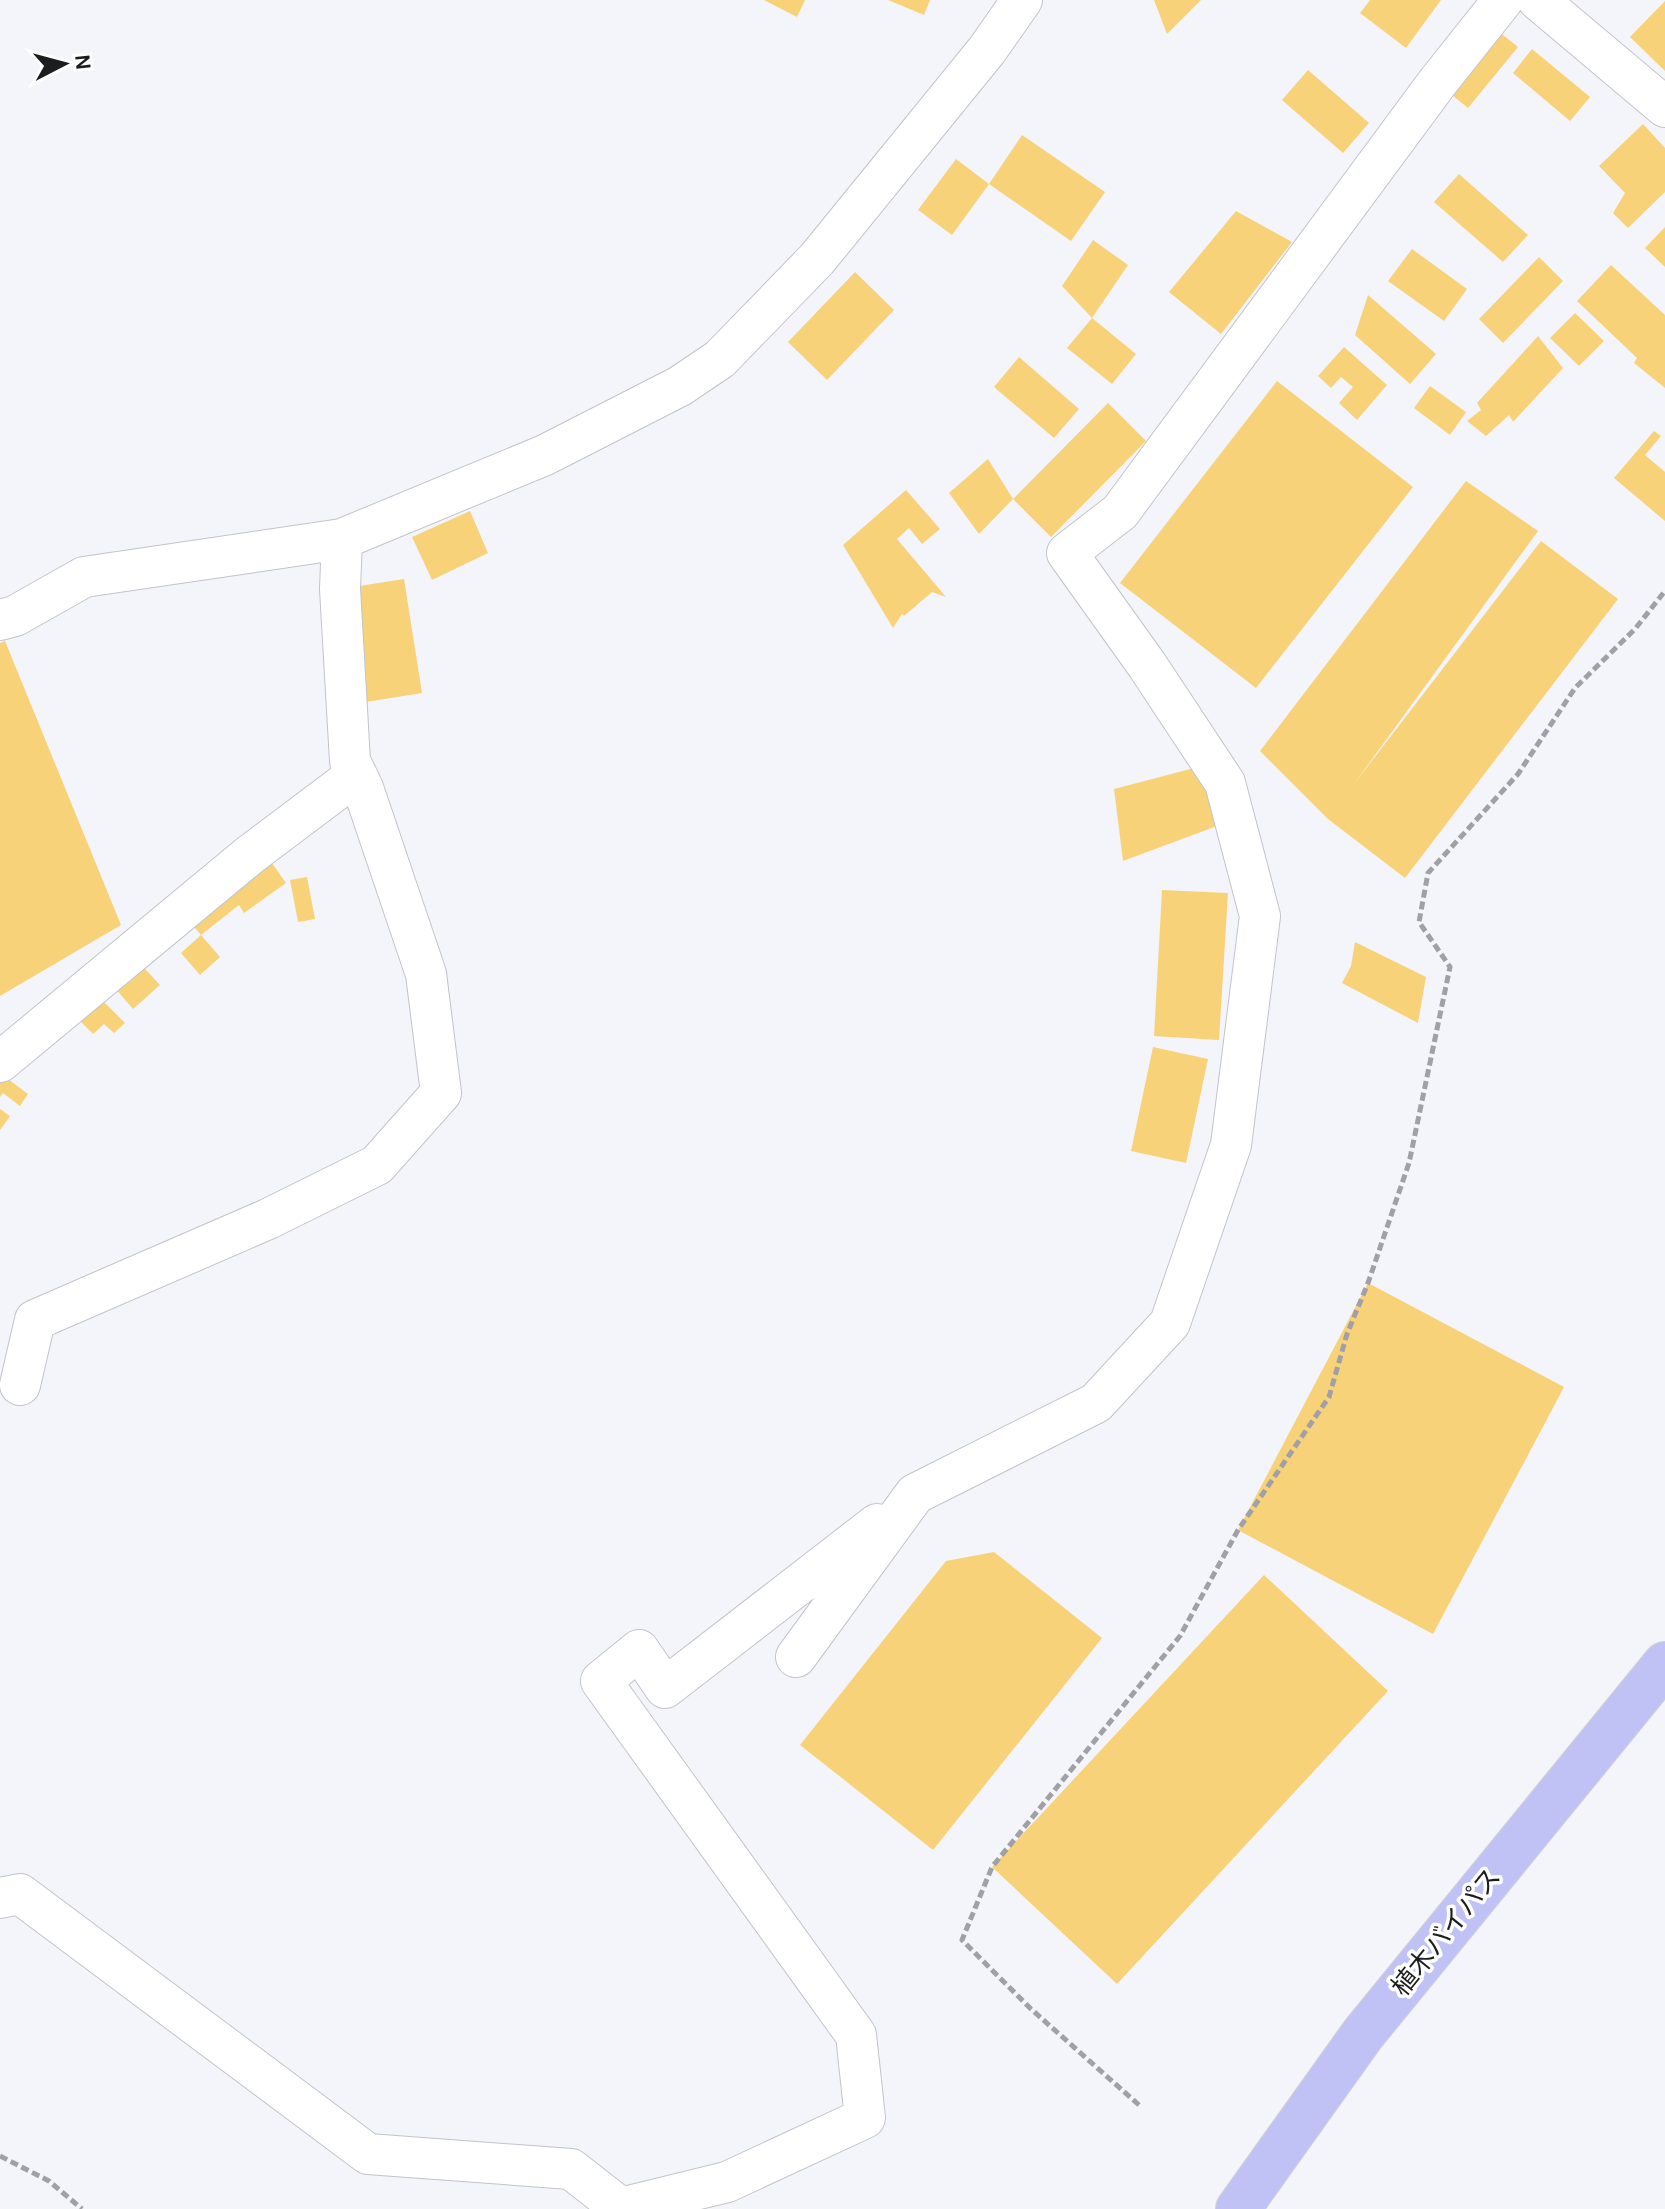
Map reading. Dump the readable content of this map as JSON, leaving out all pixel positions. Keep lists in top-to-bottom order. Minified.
{"streets":{"highway":["植木バイパス"]},"north":"right"}
